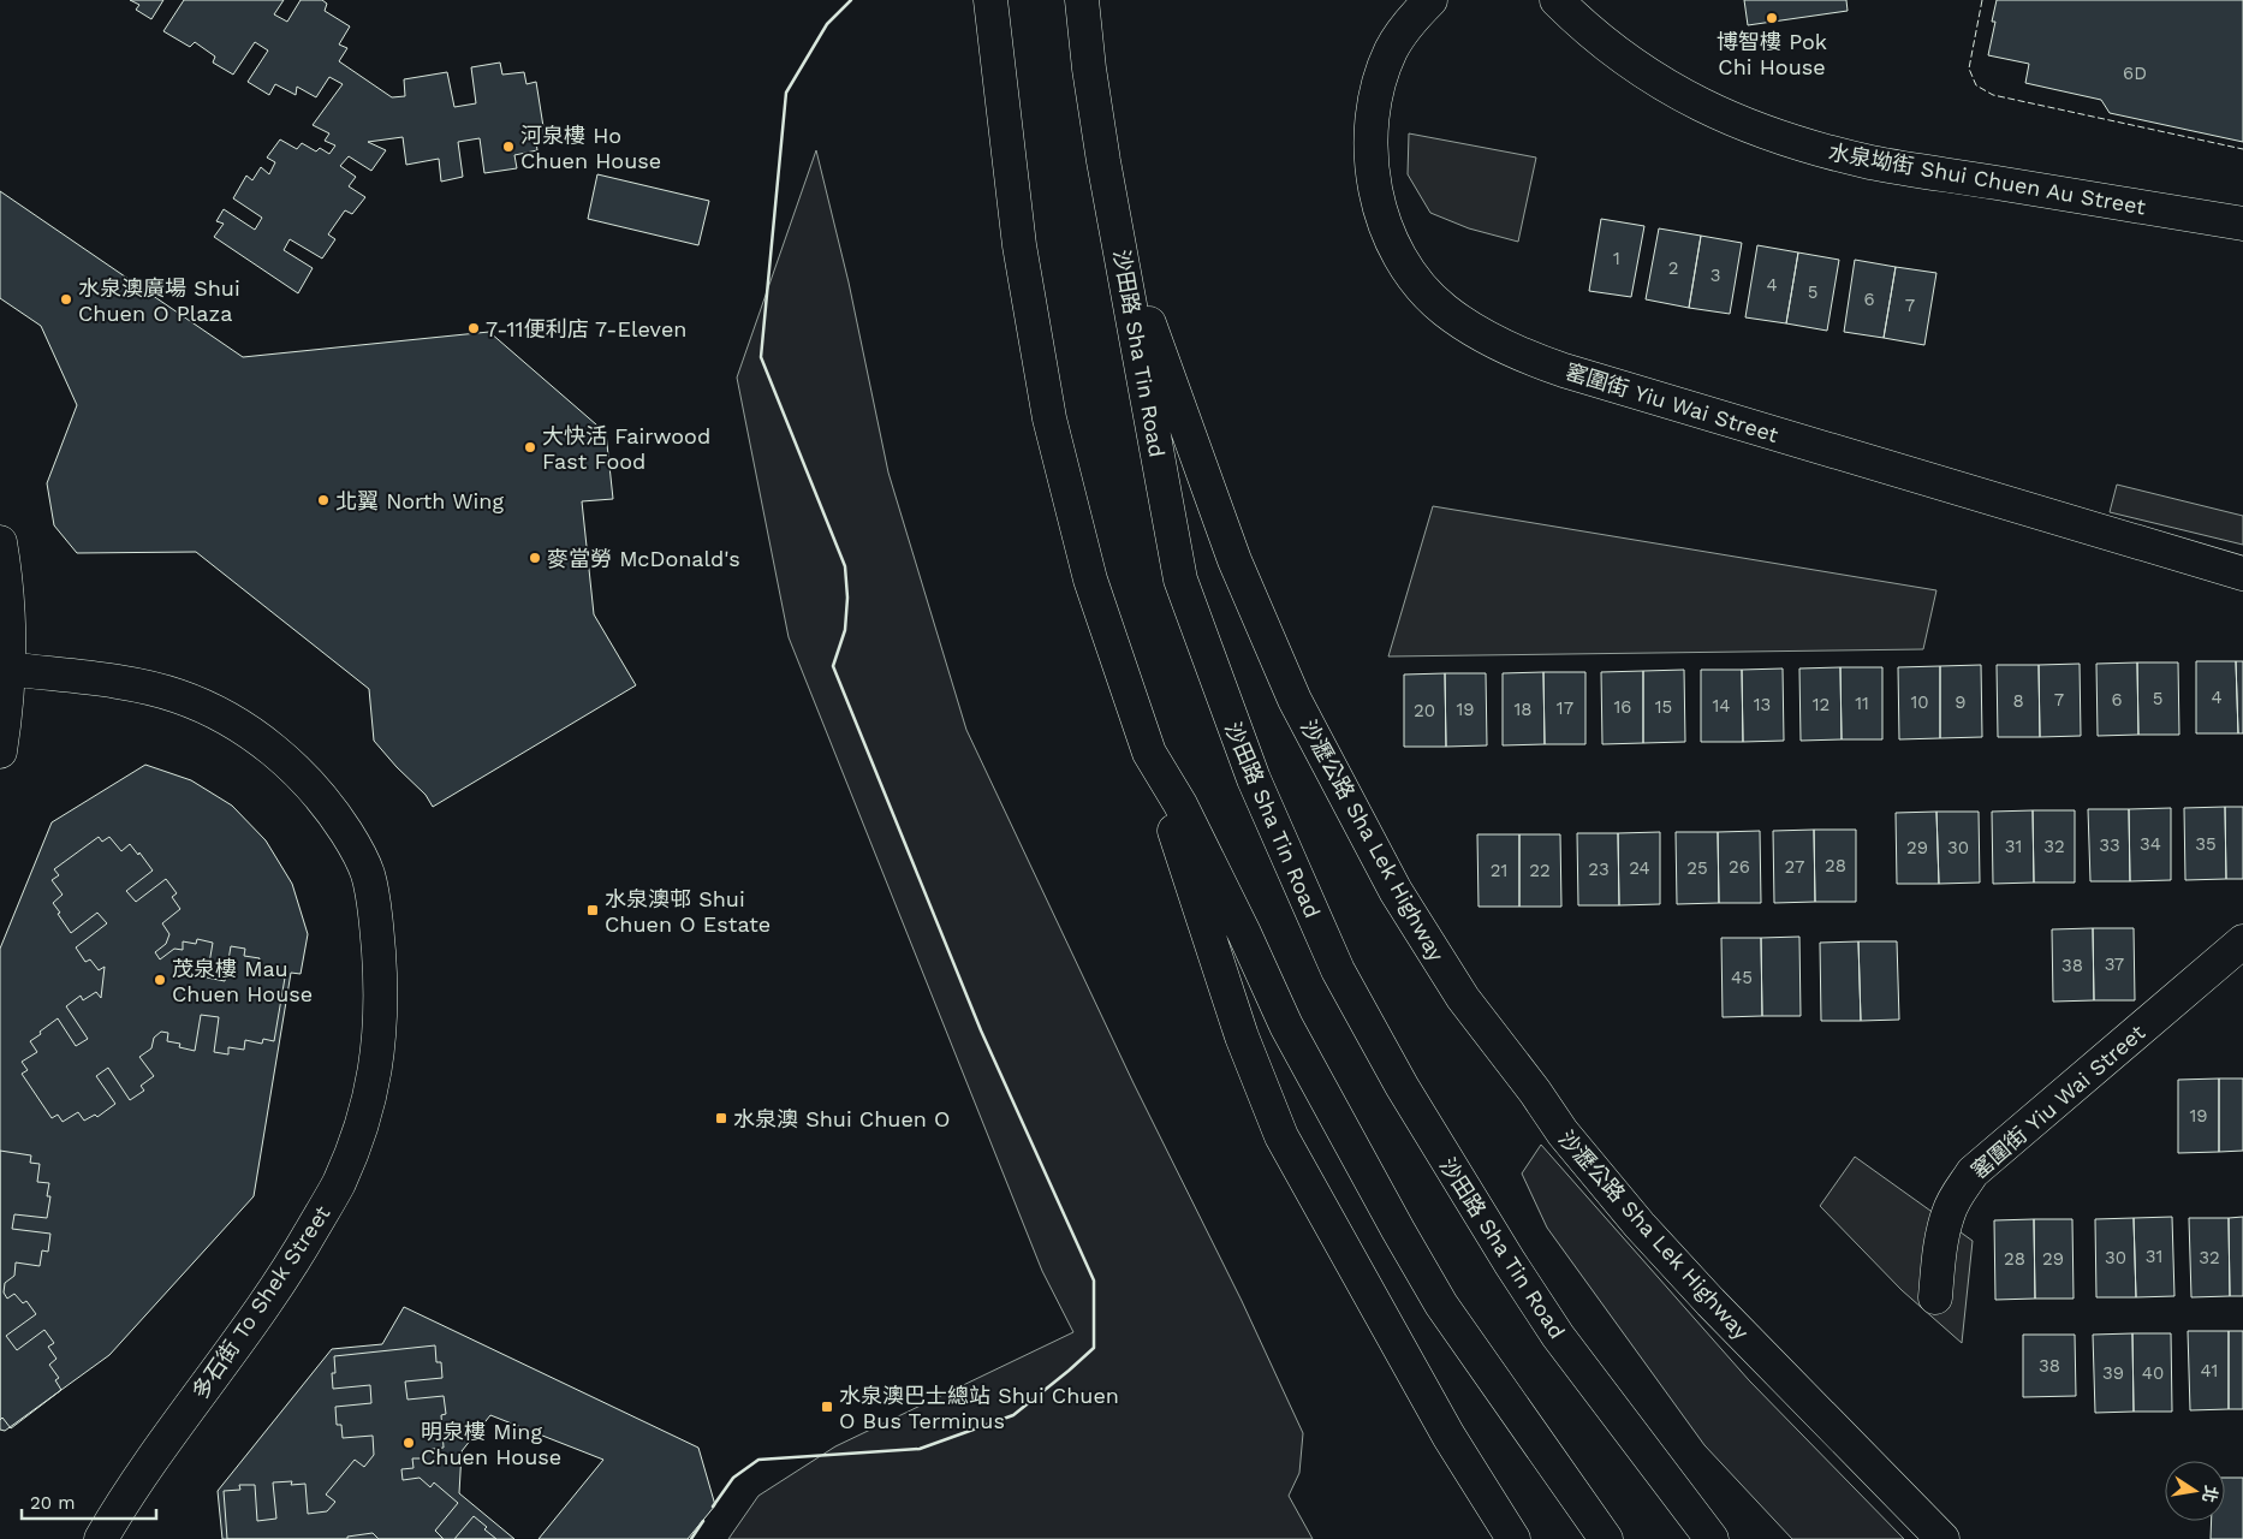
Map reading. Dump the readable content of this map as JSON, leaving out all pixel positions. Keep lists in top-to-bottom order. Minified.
{"streets":{"main road":["水泉坳街 Shui Chuen Au Street","沙田路 Sha Tin Road","窰圍街 Yiu Wai Street","沙瀝公路 Sha Lek Highway","多石街 To Shek Street"]},"crossings":[["沙田路 Sha Tin Road","沙瀝公路 Sha Lek Highway"]],"places":{"other":["博智樓 Pok Chi House","河泉樓 Ho Chuen House","水泉澳廣場 Shui Chuen O Plaza","7-11便利店 7-Eleven","大快活 Fairwood Fast Food","北翼 North Wing","麥當勞 McDonald's","茂泉樓 Mau Chuen House","明泉樓 Ming Chuen House"],"transit":["水泉澳邨 Shui Chuen O Estate","水泉澳 Shui Chuen O","水泉澳巴士總站 Shui Chuen O Bus Terminus"]},"house_numbers":["6D","1","2","3","4","5","6","7","4","5","7","6","8","10","9","11","13","12","14","16","15","17","19","18","20","34","35","33","31","32","29","30","28","26","27","24","25","23","21","22","37","38","45","19","31","30","32","28","29","38","41","39","40"],"scale_bar":"20 m","north":"right"}
